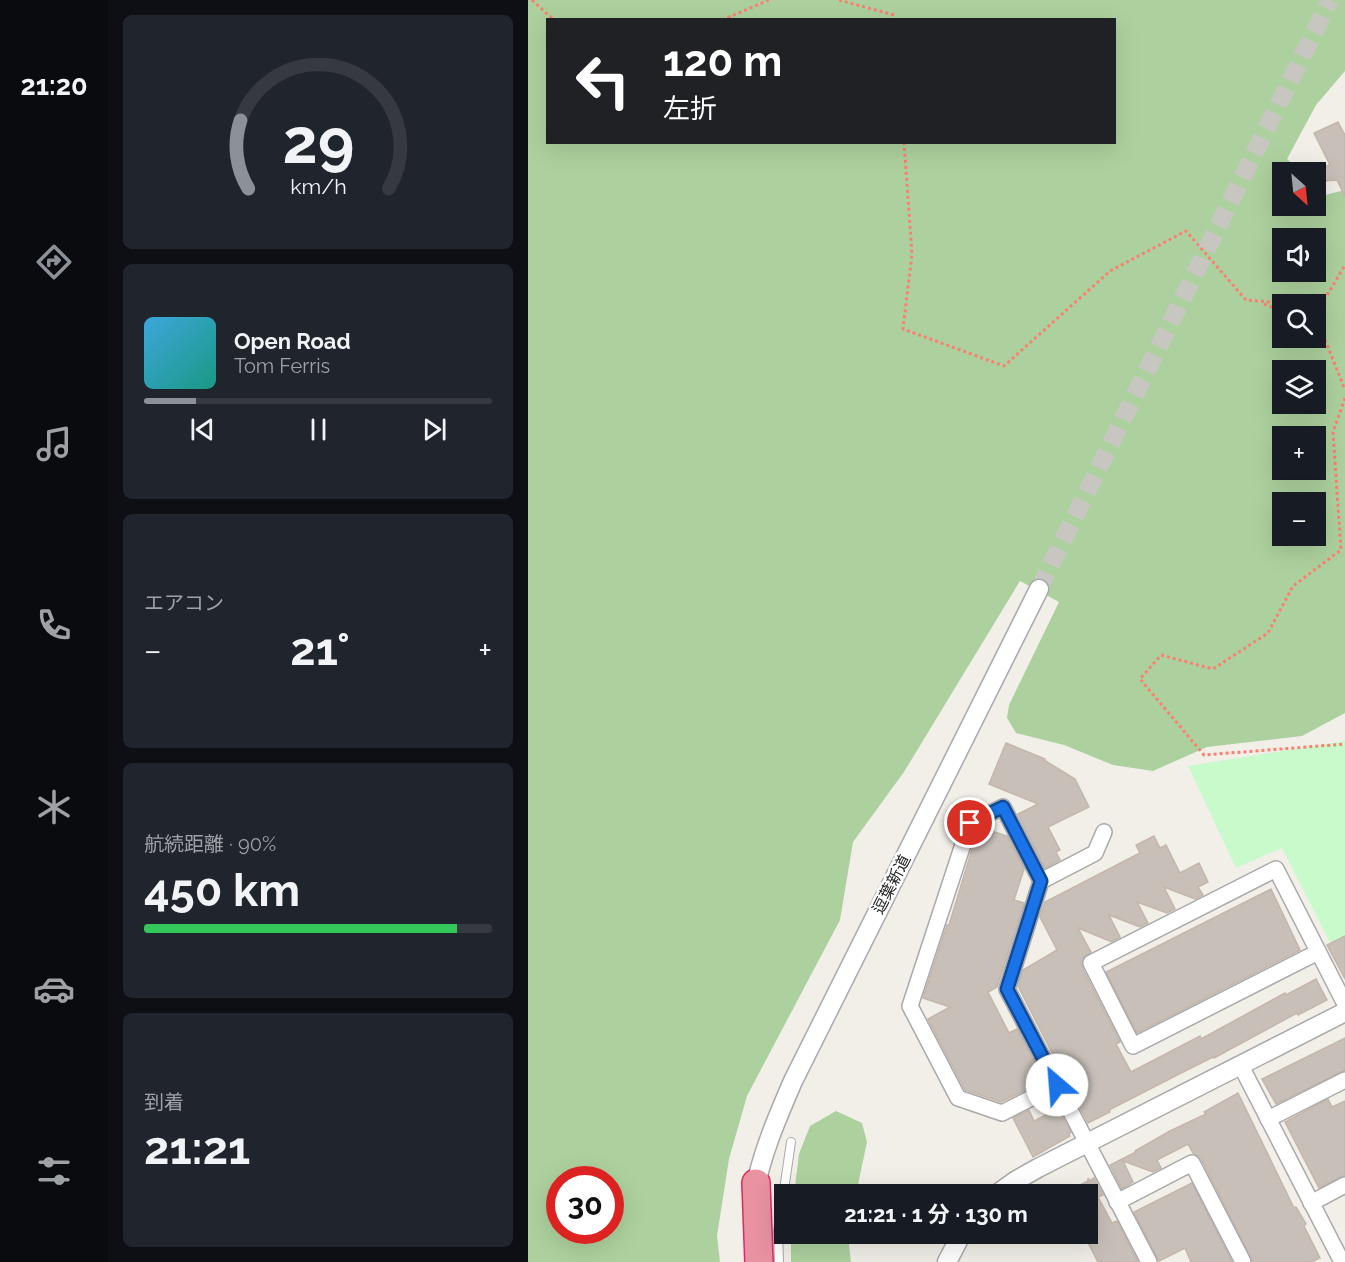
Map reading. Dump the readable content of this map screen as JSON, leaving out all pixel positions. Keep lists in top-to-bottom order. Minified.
{"streets":{"street":["逗葉新道"]},"north":"bottom right","page":{"tabs":"21:20","turn":["120 m","左折"],"map_buttons":["+","−"],"song":["Open Road","Tom Ferris"],"tile":["エアコン",["航続距離 · 90%","450 km"],["到着","21:21"]],"heat":["−","21°","+"],"limit":"30","trip":"21:21 · 1 分 · 130 m","gauge":["29","km/h"]}}
